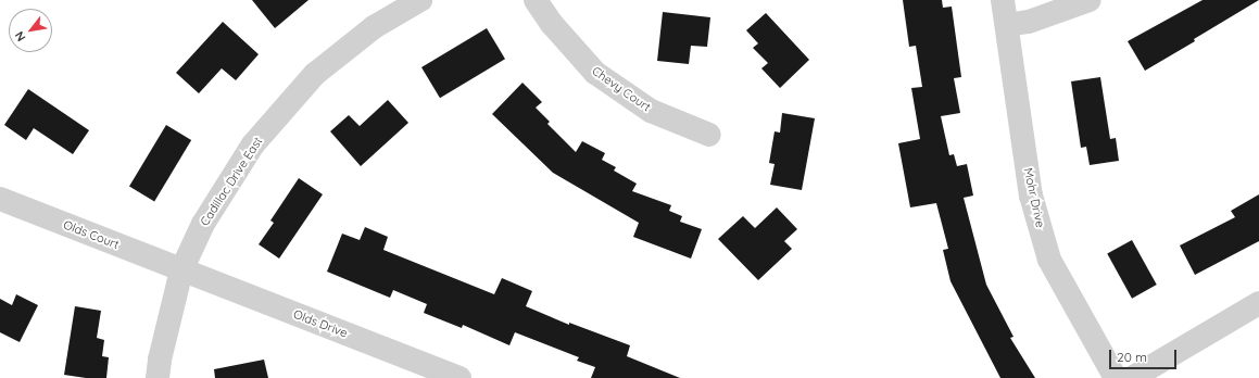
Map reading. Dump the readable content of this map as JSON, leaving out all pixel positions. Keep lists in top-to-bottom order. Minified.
{"streets":{"street":["Chevy Court","Cadillac Drive East","Mohr Drive","Olds Court","Olds Drive"]},"crossings":[["Cadillac Drive East","Olds Court"],["Cadillac Drive East","Olds Drive"],["Olds Court","Olds Drive"]],"scale_bar":"20 m","north":"bottom left"}
